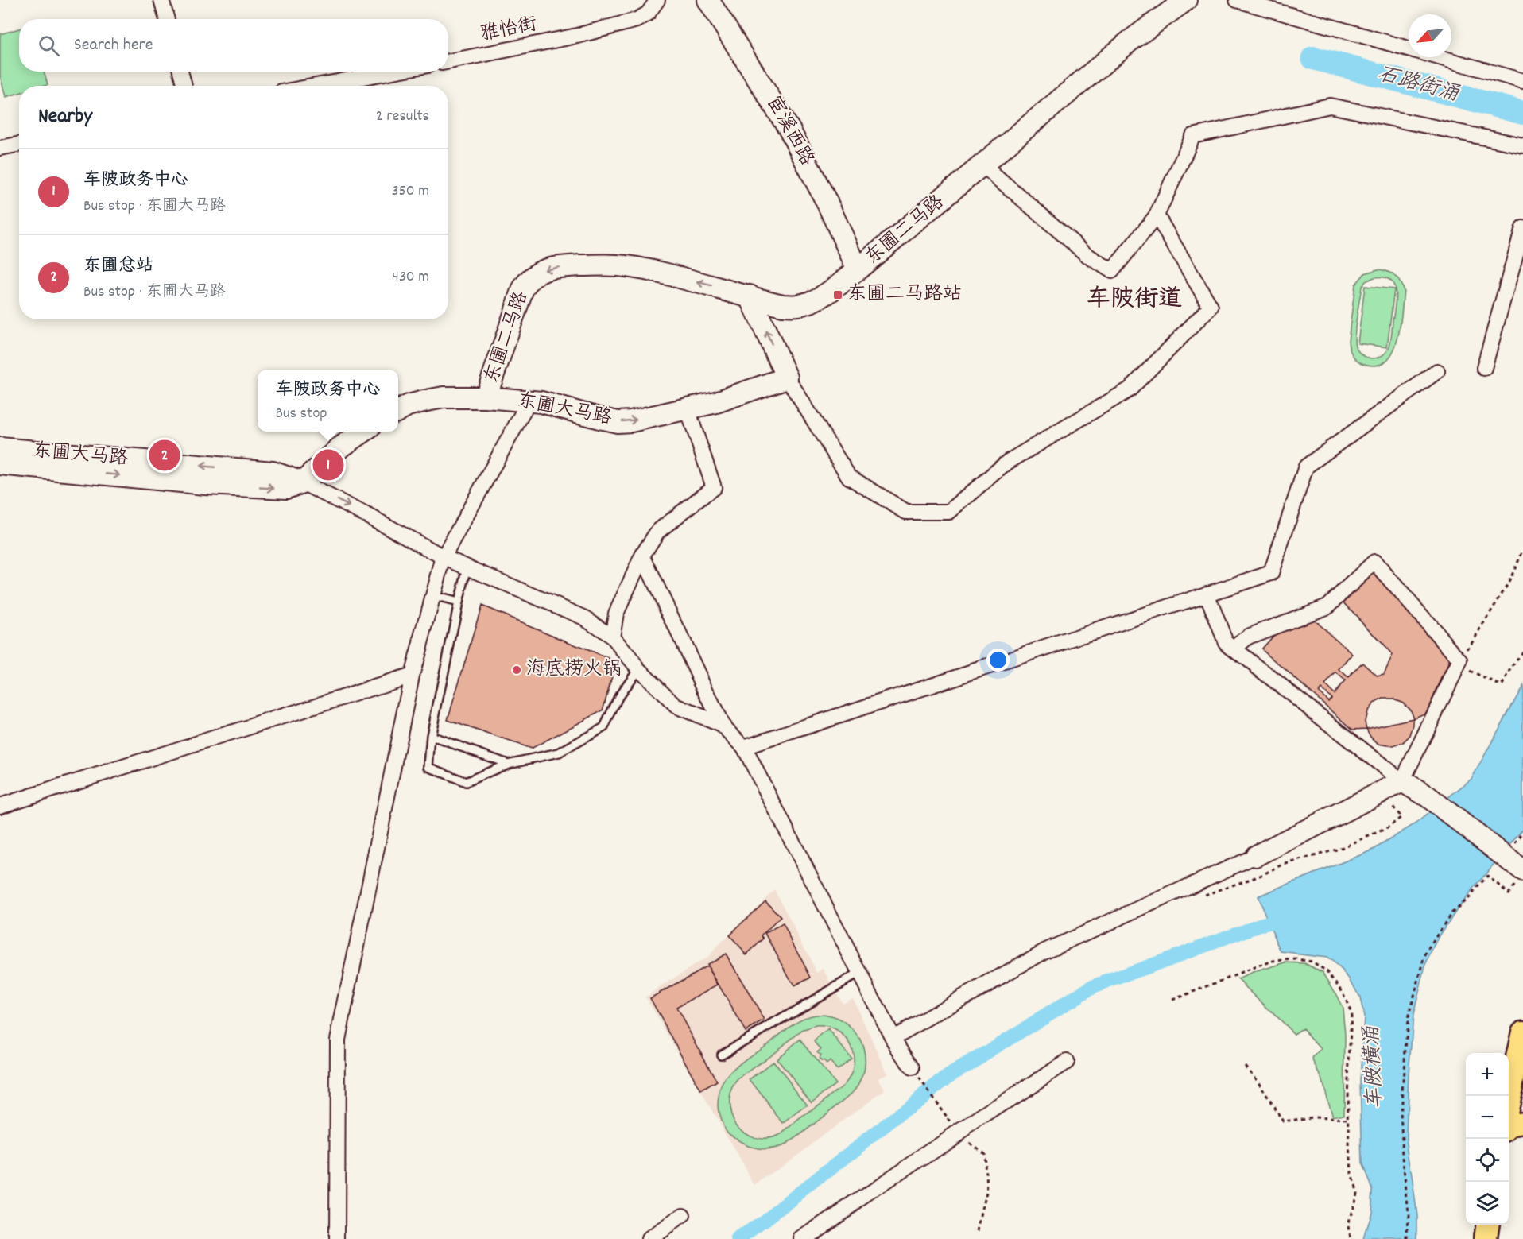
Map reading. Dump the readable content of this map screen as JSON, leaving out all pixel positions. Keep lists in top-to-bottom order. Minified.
{"streets":{"street":["雅怡街","宦溪西路","东圃二马路","东圃大马路"]},"crossings":[["宦溪西路","东圃二马路"],["东圃二马路","东圃大马路"]],"districts":["车陂街道"],"water":["石路街涌","车陂横涌"],"places":{"transit":["东圃二马路站"],"other":["海底捞火锅"]},"north":"bottom left","page":{"search":"Search here","heading":["Nearby","2 results"],"list":[{"mark":"1","name":"车陂政务中心","note":"Bus stop · 东圃大马路","value":"350 m"},{"mark":"2","name":"东圃总站","note":"Bus stop · 东圃大马路","value":"430 m"}],"popup":["车陂政务中心","Bus stop"],"pins":["2","1"],"map_buttons":["+","−"]}}
